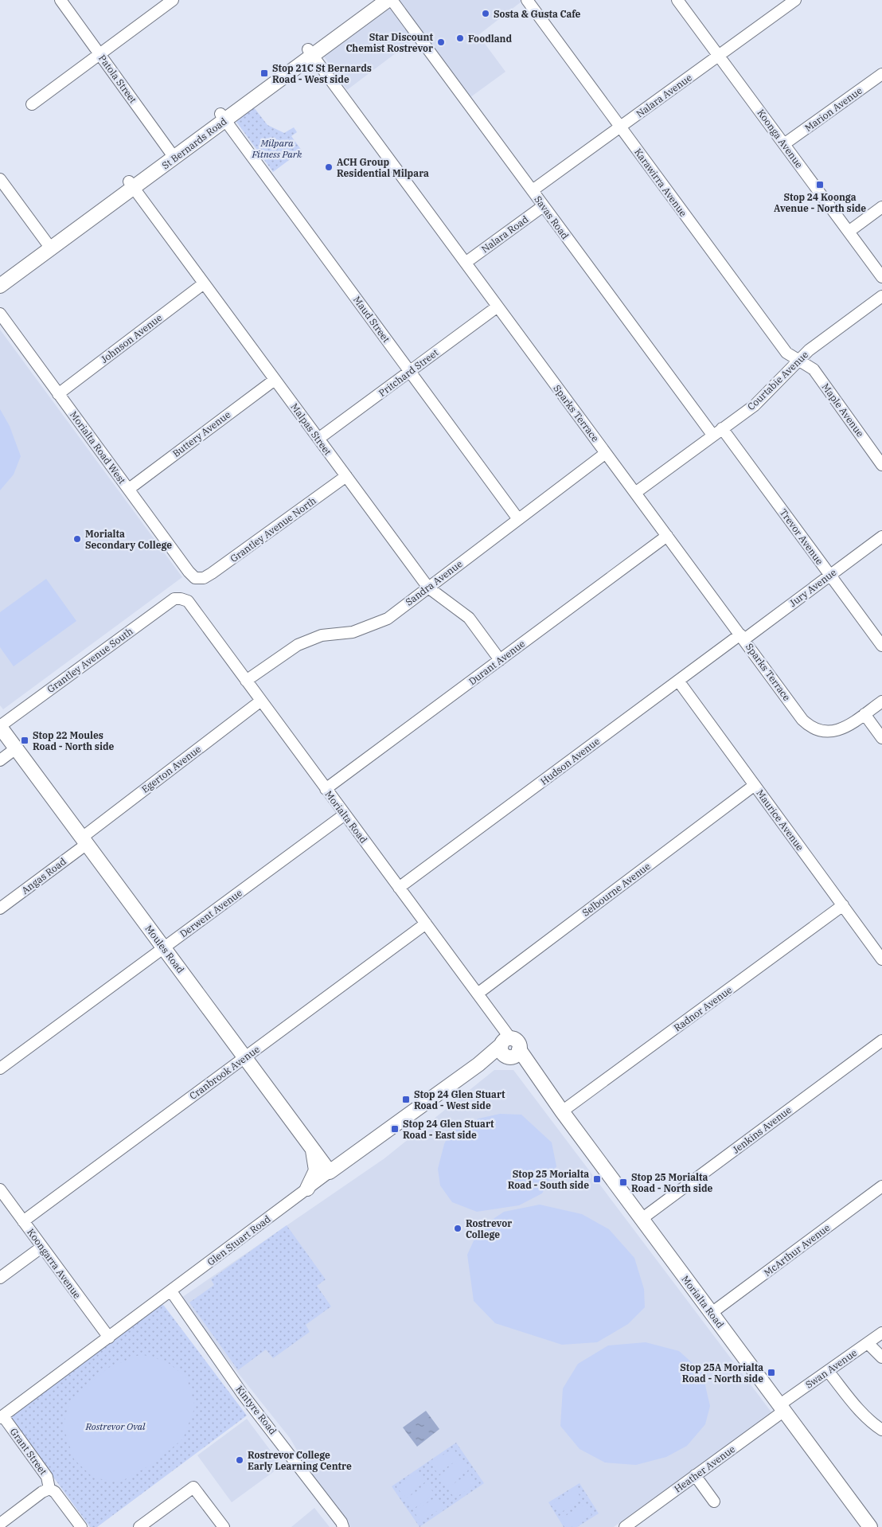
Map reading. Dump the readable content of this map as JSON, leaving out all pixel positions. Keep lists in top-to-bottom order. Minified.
{"streets":{"main road":["St Bernards Road","Morialta Road","Moules Road","Glen Stuart Road"],"street":["Patola Street","Nalara Avenue","Marion Avenue","Koonga Avenue","Karawirra Avenue","Savas Road","Nalara Road","Maud Street","Johnson Avenue","Pritchard Street","Courtabie Avenue","Maple Avenue","Sparks Terrace","Malpas Street","Buttery Avenue","Morialta Road West","Grantley Avenue North","Trevor Avenue","Sandra Avenue","Jury Avenue","Grantley Avenue South","Durant Avenue","Hudson Avenue","Egerton Avenue","Maurice Avenue","Angas Road","Selbourne Avenue","Derwent Avenue","Radnor Avenue","Cranbrook Avenue","Jenkins Avenue","McArthur Avenue","Koongarra Avenue","Swan Avenue","Kintyre Road","Grant Street","Heather Avenue"]},"crossings":[["Patola Street","St Bernards Road"],["Nalara Avenue","Koonga Avenue"],["Nalara Avenue","Karawirra Avenue"],["Nalara Avenue","Savas Road"],["Marion Avenue","Koonga Avenue"],["St Bernards Road","Maud Street"],["St Bernards Road","Sparks Terrace"],["St Bernards Road","Malpas Street"],["Karawirra Avenue","Courtabie Avenue"],["Karawirra Avenue","Maple Avenue"],["Savas Road","Nalara Road"],["Savas Road","Courtabie Avenue"],["Savas Road","Trevor Avenue"],["Nalara Road","Sparks Terrace"],["Maud Street","Pritchard Street"],["Maud Street","Sandra Avenue"],["Johnson Avenue","Malpas Street"],["Johnson Avenue","Morialta Road West"],["Pritchard Street","Sparks Terrace"],["Pritchard Street","Malpas Street"],["Courtabie Avenue","Maple Avenue"],["Courtabie Avenue","Sparks Terrace"],["Courtabie Avenue","Trevor Avenue"],["Sparks Terrace","Sandra Avenue"],["Sparks Terrace","Jury Avenue"],["Sparks Terrace","Durant Avenue"],["Sparks Terrace","Hudson Avenue"],["Malpas Street","Buttery Avenue"],["Malpas Street","Grantley Avenue North"],["Malpas Street","Sandra Avenue"],["Malpas Street","Durant Avenue"],["Buttery Avenue","Morialta Road West"],["Morialta Road West","Grantley Avenue North"],["Trevor Avenue","Jury Avenue"],["Sandra Avenue","Morialta Road"],["Jury Avenue","Hudson Avenue"],["Grantley Avenue South","Morialta Road"],["Grantley Avenue South","Moules Road"],["Durant Avenue","Morialta Road"],["Hudson Avenue","Morialta Road"],["Hudson Avenue","Maurice Avenue"],["Egerton Avenue","Morialta Road"],["Egerton Avenue","Angas Road"],["Egerton Avenue","Moules Road"],["Morialta Road","Selbourne Avenue"],["Morialta Road","Derwent Avenue"],["Morialta Road","Radnor Avenue"],["Morialta Road","Cranbrook Avenue"],["Morialta Road","Jenkins Avenue"],["Morialta Road","Glen Stuart Road"],["Morialta Road","McArthur Avenue"],["Morialta Road","Swan Avenue"],["Morialta Road","Heather Avenue"],["Maurice Avenue","Selbourne Avenue"],["Maurice Avenue","Radnor Avenue"],["Angas Road","Moules Road"],["Derwent Avenue","Moules Road"],["Moules Road","Cranbrook Avenue"],["Moules Road","Glen Stuart Road"],["Cranbrook Avenue","Koongarra Avenue"],["Glen Stuart Road","Koongarra Avenue"],["Glen Stuart Road","Kintyre Road"],["Glen Stuart Road","Grant Street"],["Swan Avenue","Heather Avenue"]],"parks":["Milpara Fitness Park","Rostrevor Oval"],"places":{"other":["Sosta & Gusta Cafe","Foodland","Star Discount Chemist Rostrevor","ACH Group Residential Milpara","Morialta Secondary College","Rostrevor College","Rostrevor College Early Learning Centre"],"transit":["Stop 21C St Bernards Road - West side","Stop 24 Koonga Avenue - North side","Stop 22 Moules Road - North side","Stop 24 Glen Stuart Road - West side","Stop 24 Glen Stuart Road - East side","Stop 25 Morialta Road - South side","Stop 25 Morialta Road - North side","Stop 25A Morialta Road - North side"]}}
